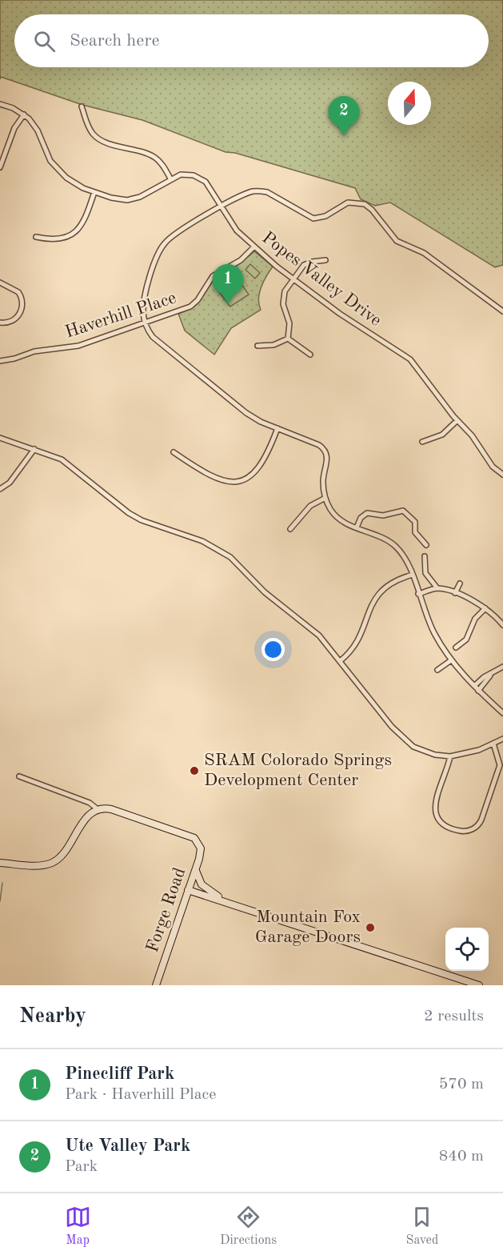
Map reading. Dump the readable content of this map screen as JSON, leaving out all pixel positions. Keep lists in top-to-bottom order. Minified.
{"streets":{"street":["Popes Valley Drive","Haverhill Place","Forge Road"]},"crossings":[["Popes Valley Drive","Haverhill Place"]],"places":["SRAM Colorado Springs Development Center","Mountain Fox Garage Doors"],"north":"top","page":{"search":"Search here","pins":["2","1"],"heading":["Nearby","2 results"],"list":[{"mark":"1","name":"Pinecliff Park","note":"Park · Haverhill Place","value":"570 m"},{"mark":"2","name":"Ute Valley Park","note":"Park","value":"840 m"}],"nav":["Map","Directions","Saved"]}}
